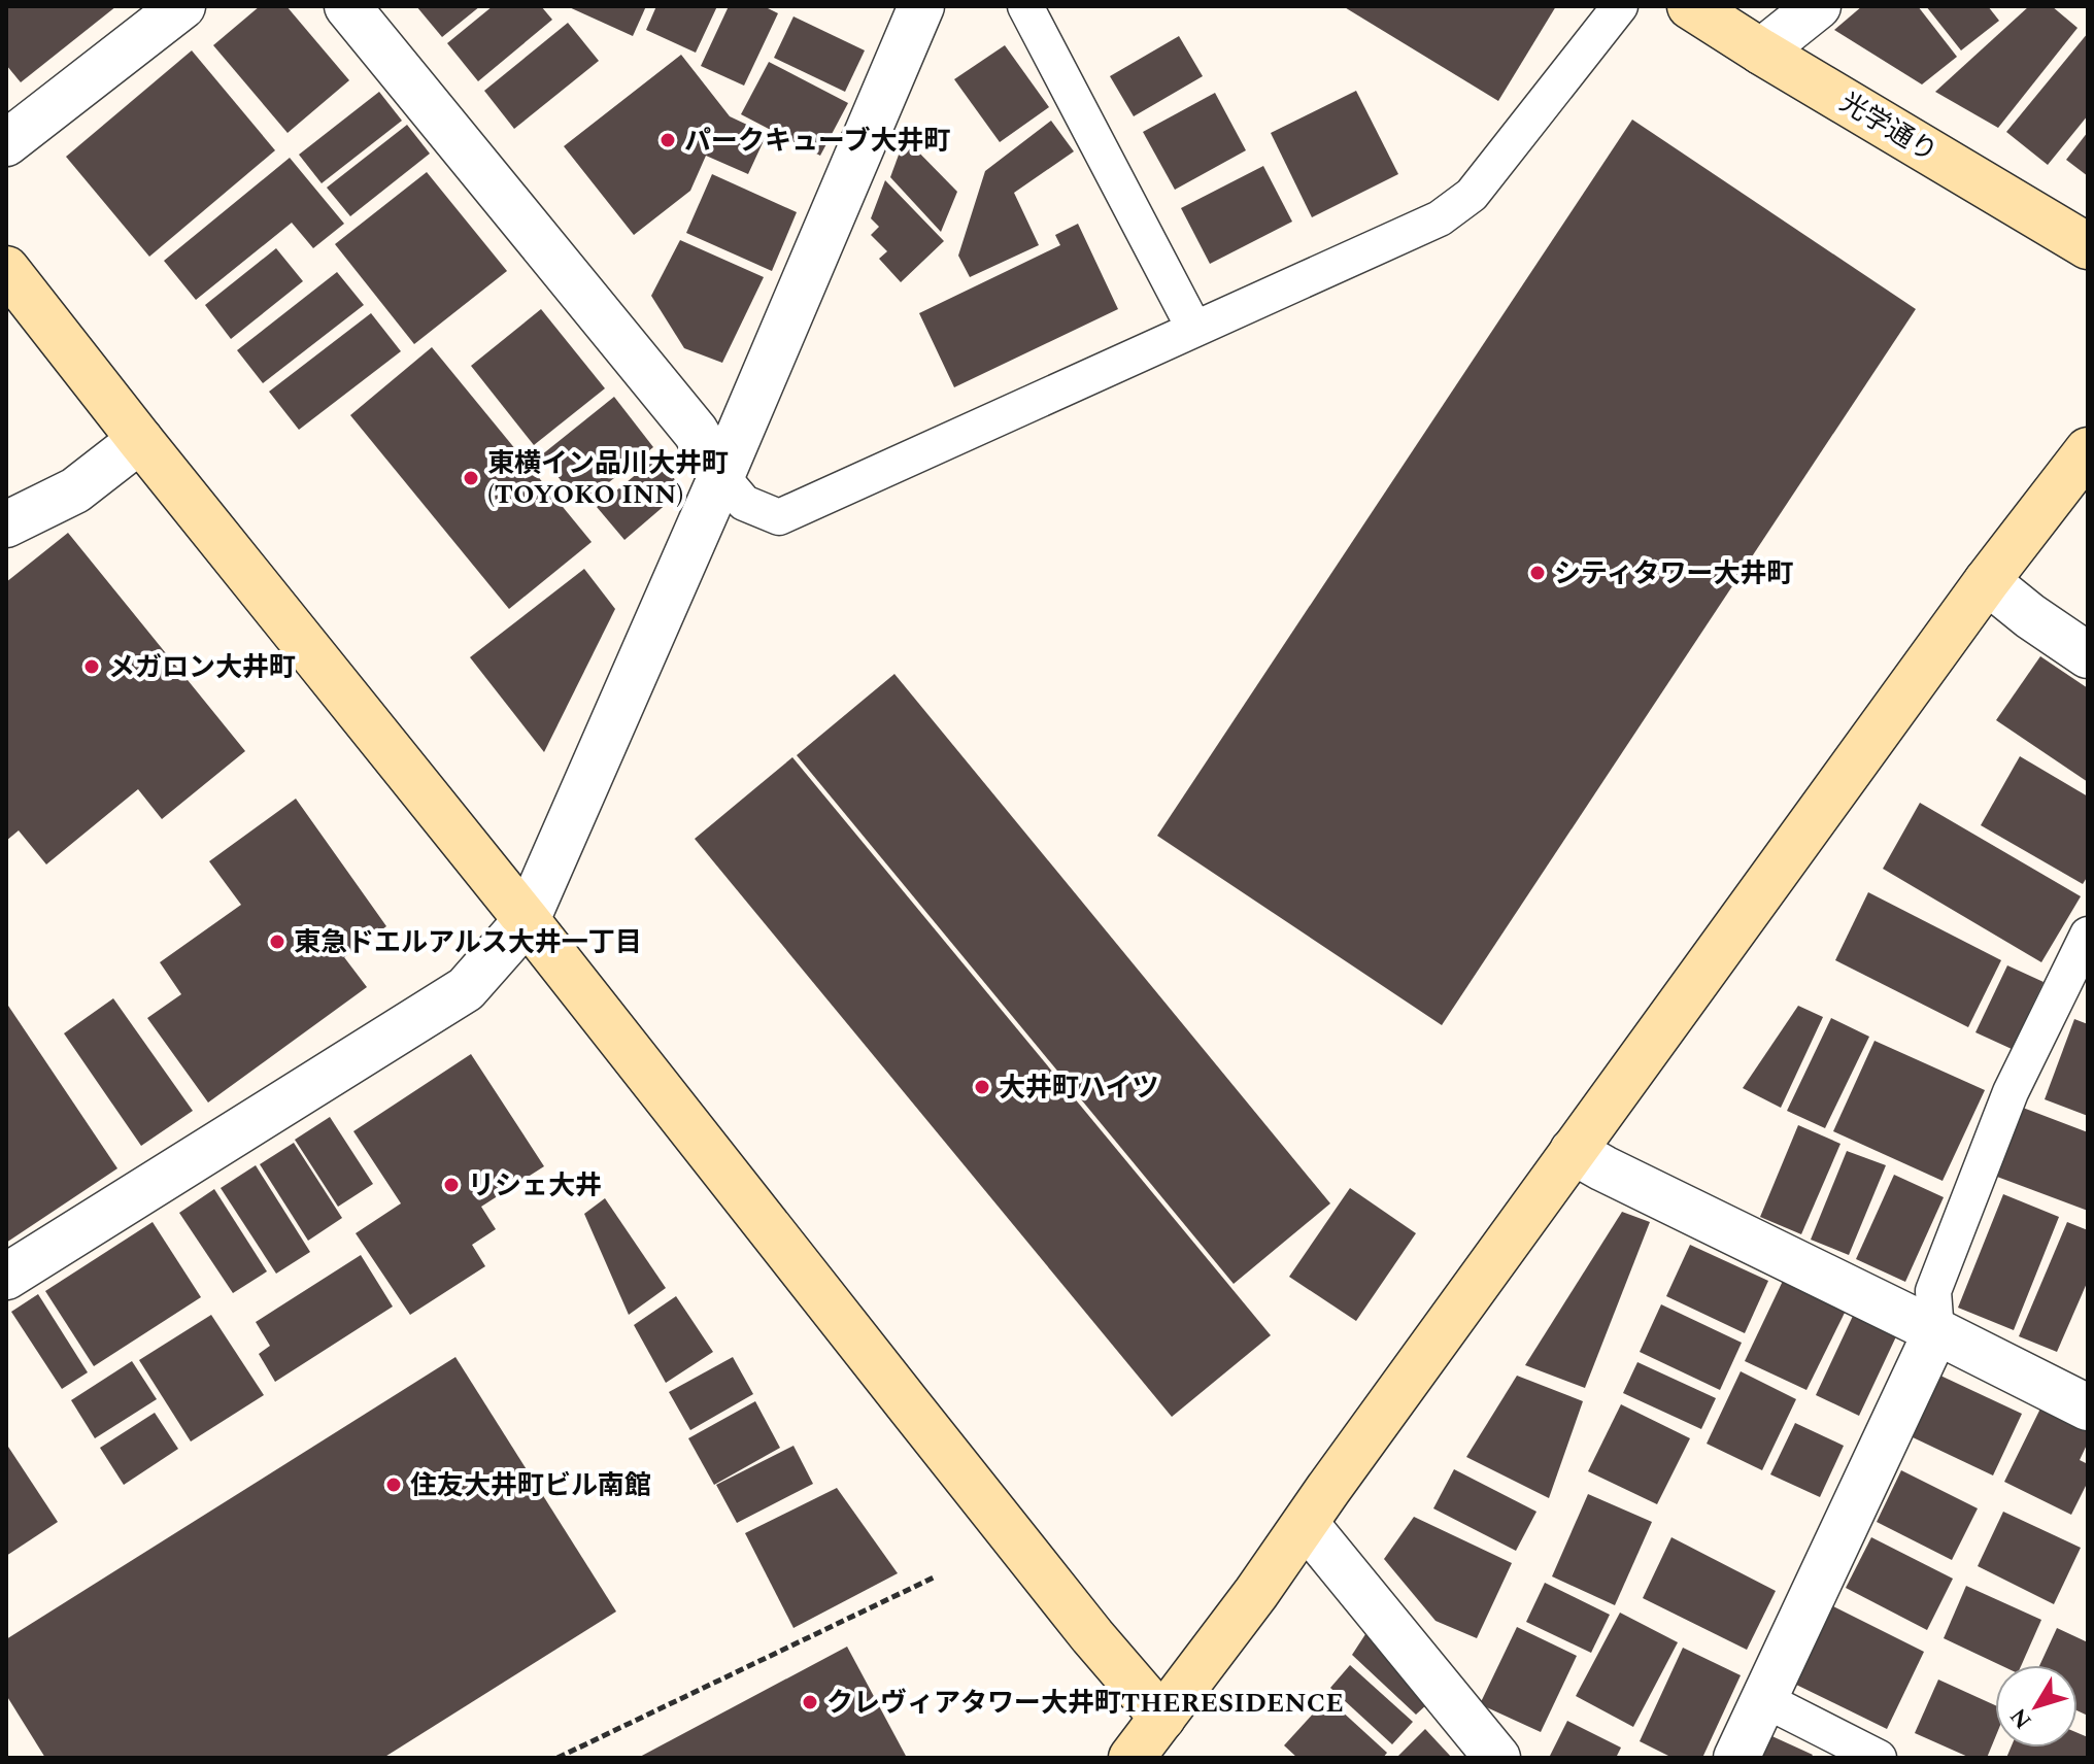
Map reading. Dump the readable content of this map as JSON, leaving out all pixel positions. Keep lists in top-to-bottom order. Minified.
{"streets":{"street":["光学通り"]},"places":["パークキューブ大井町","東横イン品川大井町 (TOYOKO INN)","シティタワー大井町","メガロン大井町","東急ドエルアルス大井一丁目","大井町ハイツ","リシェ大井","住友大井町ビル南館","クレヴィアタワー大井町THERESIDENCE"],"north":"bottom left"}
